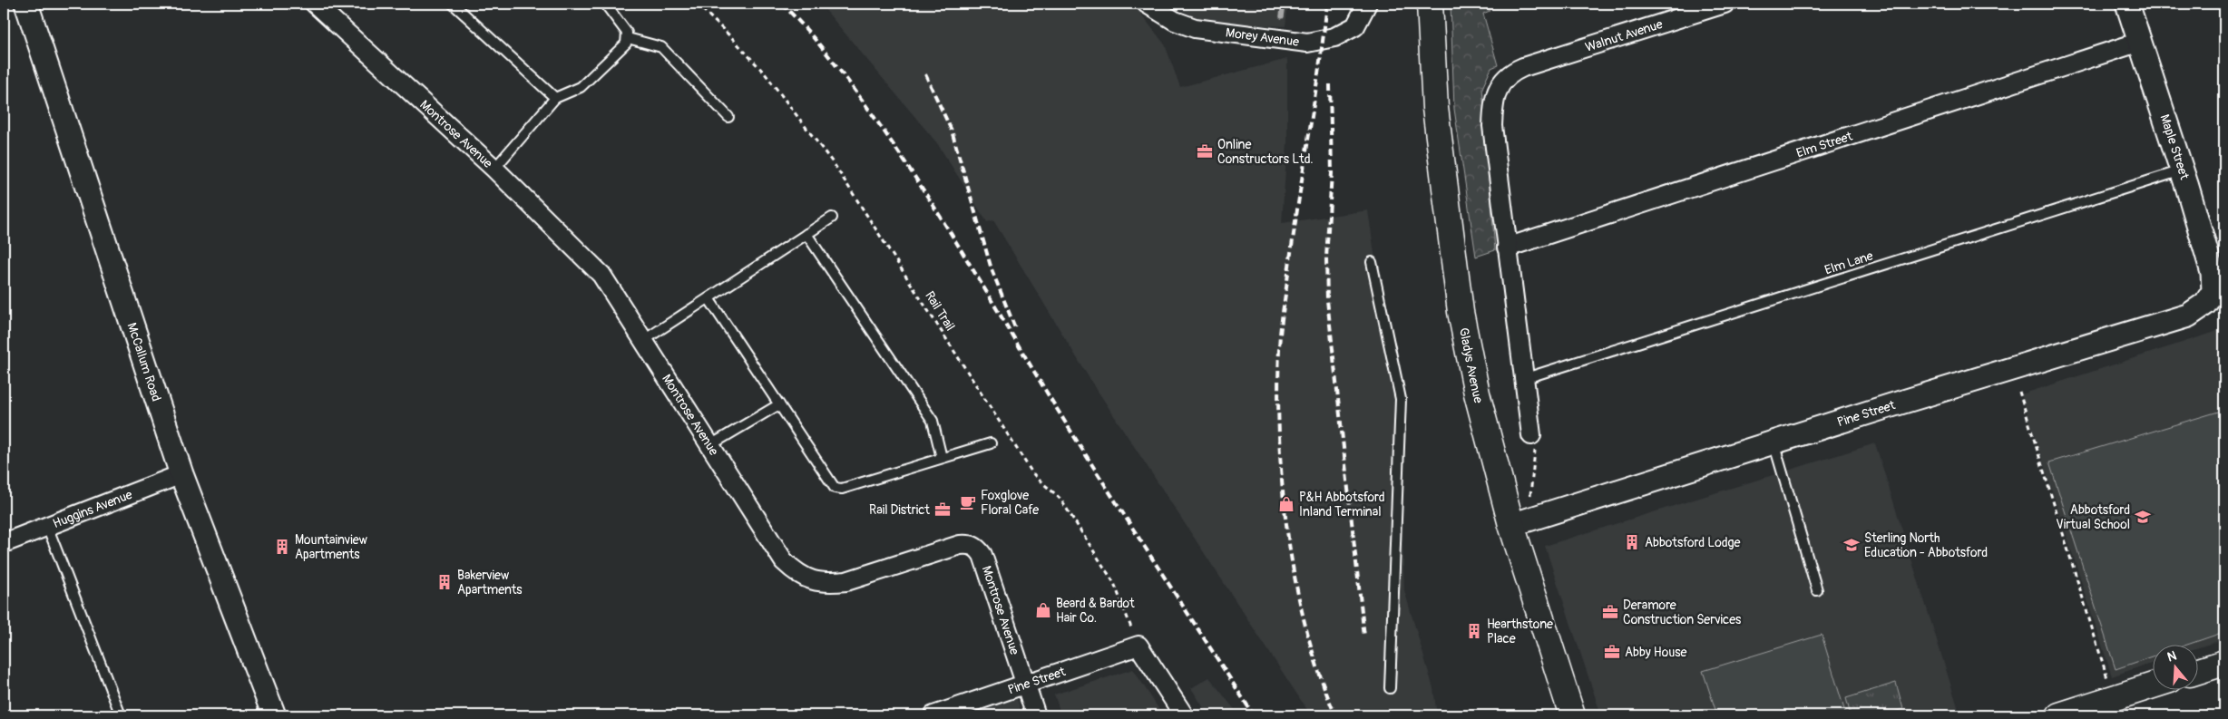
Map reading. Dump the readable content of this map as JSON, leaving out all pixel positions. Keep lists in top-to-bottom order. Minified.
{"streets":{"main road":["Gladys Avenue"],"street":["Walnut Avenue","Morey Avenue","Montrose Avenue","Elm Street","Maple Street","McCallum Road","Pine Street","Huggins Avenue"],"lane":["Elm Lane"],"path":["Rail Trail"]},"crossings":[["Walnut Avenue","Elm Street"],["Montrose Avenue","Pine Street"],["Elm Street","Maple Street"],["Maple Street","Elm Lane"],["Maple Street","Pine Street"],["Rail Trail","Pine Street"],["McCallum Road","Huggins Avenue"],["Gladys Avenue","Pine Street"]],"places":{"office":["Online Constructors Ltd.","Rail District","Deramore Construction Services","Abby House"],"cafe":["Foxglove Floral Cafe"],"shop":["P&H Abbotsford Inland Terminal","Beard & Bardot Hair Co."],"school or university":["Abbotsford Virtual School","Sterling North Education - Abbotsford"],"building":["Abbotsford Lodge","Mountainview Apartments","Bakerview Apartments","Hearthstone Place"]},"north":"top"}
